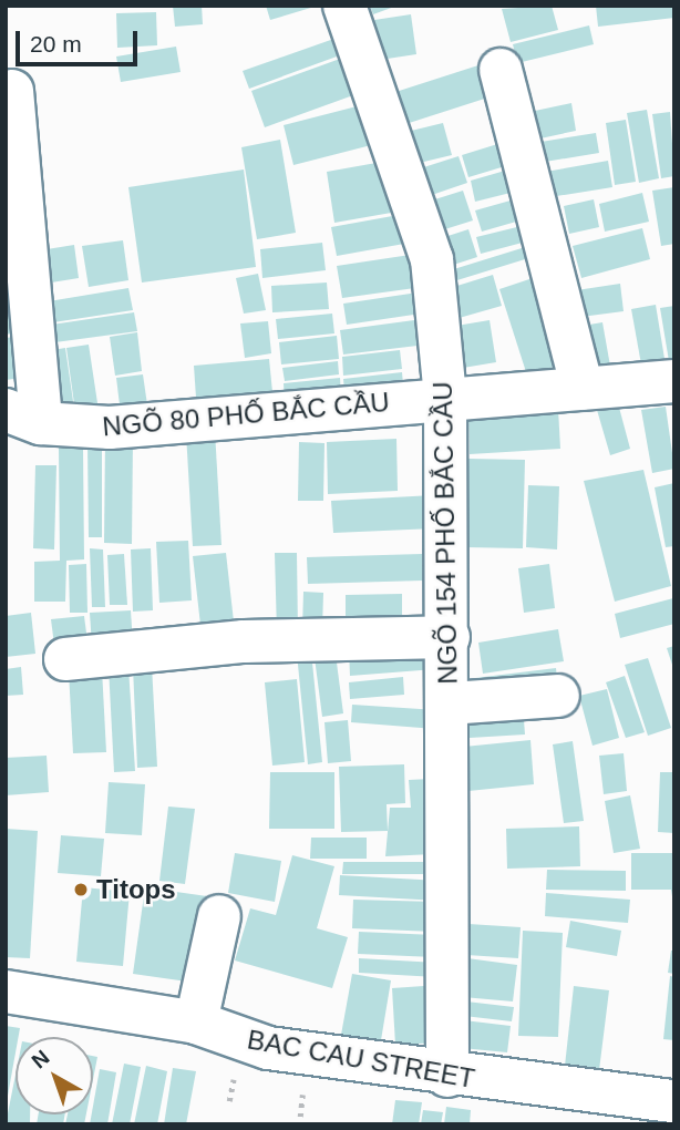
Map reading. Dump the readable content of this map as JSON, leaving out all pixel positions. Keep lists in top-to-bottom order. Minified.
{"streets":{"street":["NGÕ 80 PHỐ BẮC CẦU","NGÕ 154 PHỐ BẮC CẦU","BAC CAU STREET"]},"crossings":[["NGÕ 80 PHỐ BẮC CẦU","NGÕ 154 PHỐ BẮC CẦU"],["NGÕ 154 PHỐ BẮC CẦU","BAC CAU STREET"]],"places":["Titops"],"scale_bar":"20 m","north":"top left"}
